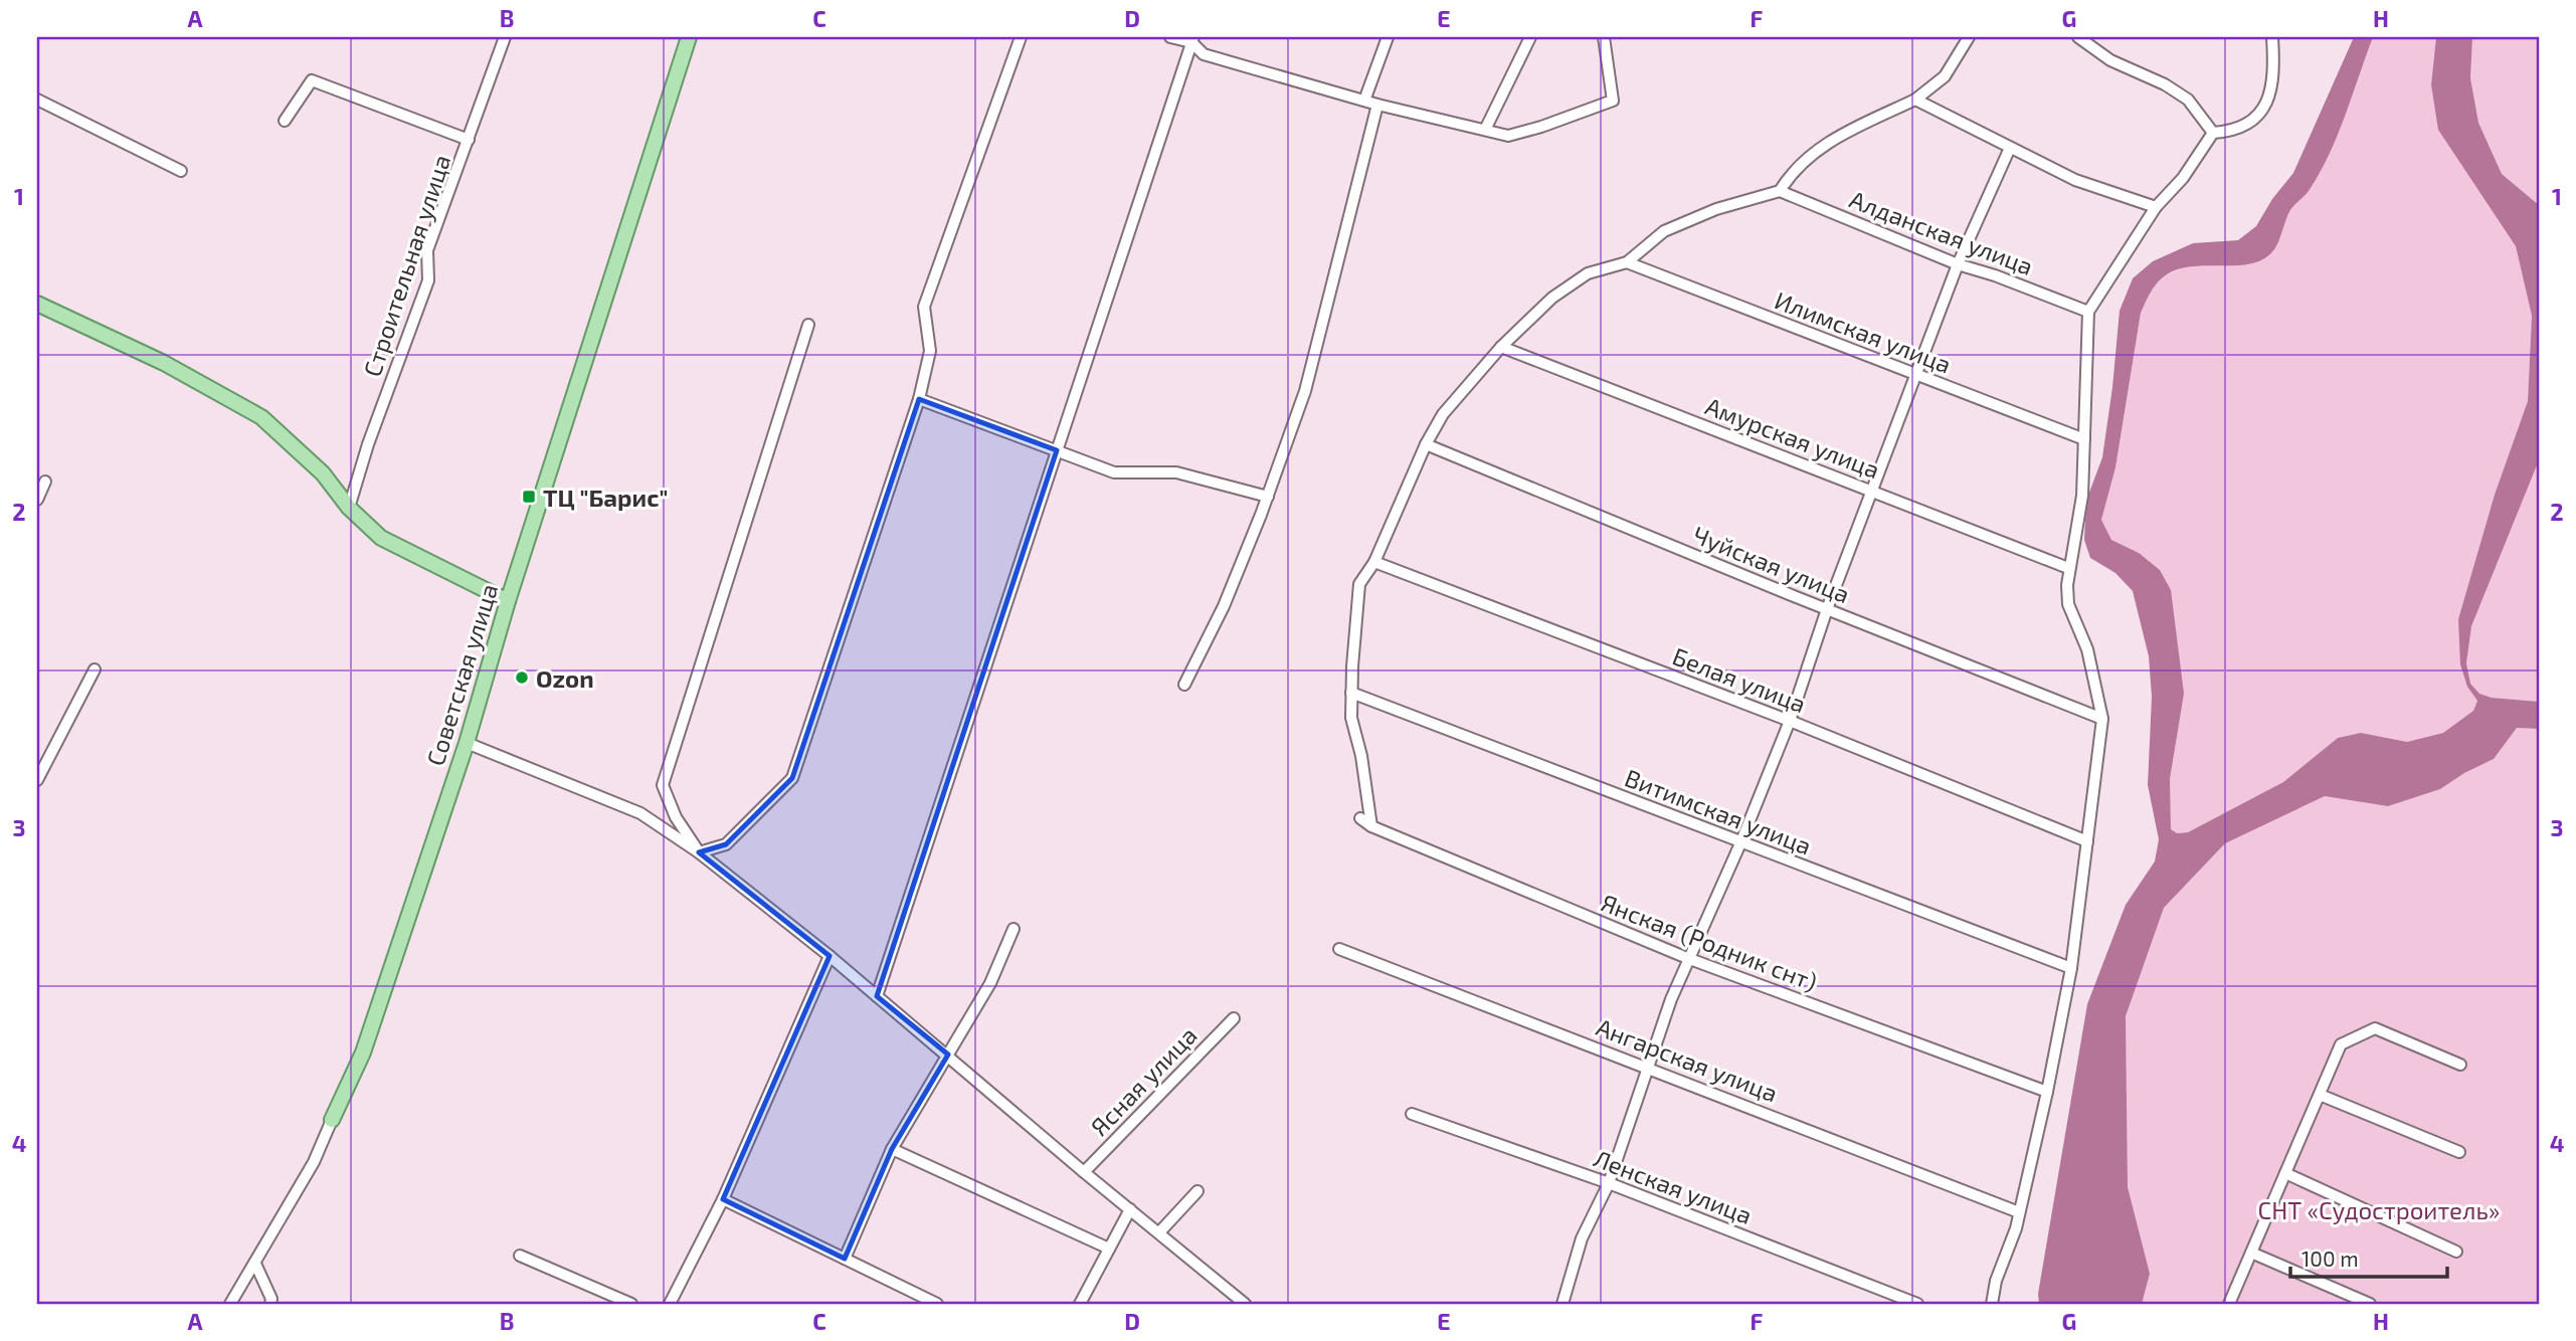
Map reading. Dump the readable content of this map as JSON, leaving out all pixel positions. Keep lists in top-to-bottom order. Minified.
{"streets":{"main road":["Советская улица"],"street":["Алданская улица","Строительная улица","Илимская улица","Амурская улица","Чуйская улица","Белая улица","Витимская улица","Янская (Родник снт)","Ангарская улица","Ясная улица","Ленская улица"]},"parks":["СНТ «Судостроитель»"],"places":{"transit":["ТЦ \"Барис\""],"other":["Ozon"]},"scale_bar":"100 m","grid":{"columns":["A","B","C","D","E","F","G","H"],"rows":["1","2","3","4"]}}
